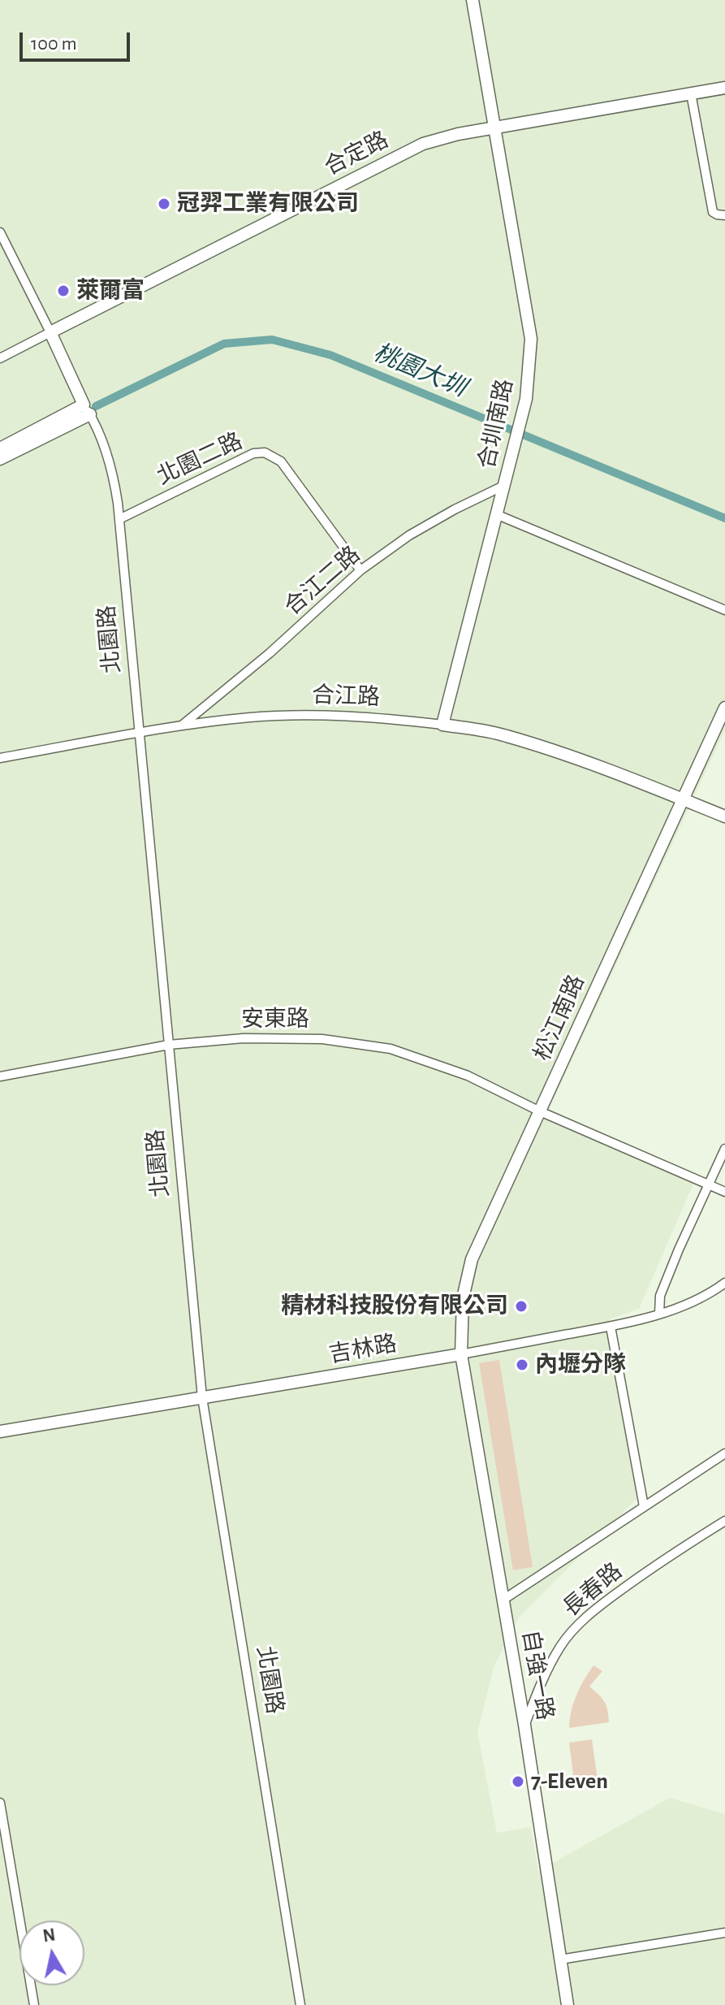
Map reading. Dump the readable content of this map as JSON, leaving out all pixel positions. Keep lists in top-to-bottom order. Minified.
{"streets":{"street":["合定路","合圳南路","北園二路","合江二路","北園路","合江路","松江南路","安東路","吉林路","長春路","自強一路"]},"crossings":[["合定路","合圳南路"],["合定路","北園路"],["合圳南路","合江二路"],["合圳南路","合江路"],["北園二路","合江二路"],["北園二路","北園路"],["合江二路","合江路"],["北園路","合江路"],["北園路","安東路"],["北園路","吉林路"],["合江路","松江南路"],["松江南路","安東路"],["松江南路","吉林路"],["松江南路","自強一路"],["吉林路","自強一路"],["長春路","自強一路"]],"water":["桃園大圳"],"places":["冠羿工業有限公司","萊爾富","精材科技股份有限公司","內壢分隊","7-Eleven"],"scale_bar":"100 m","north":"top"}
